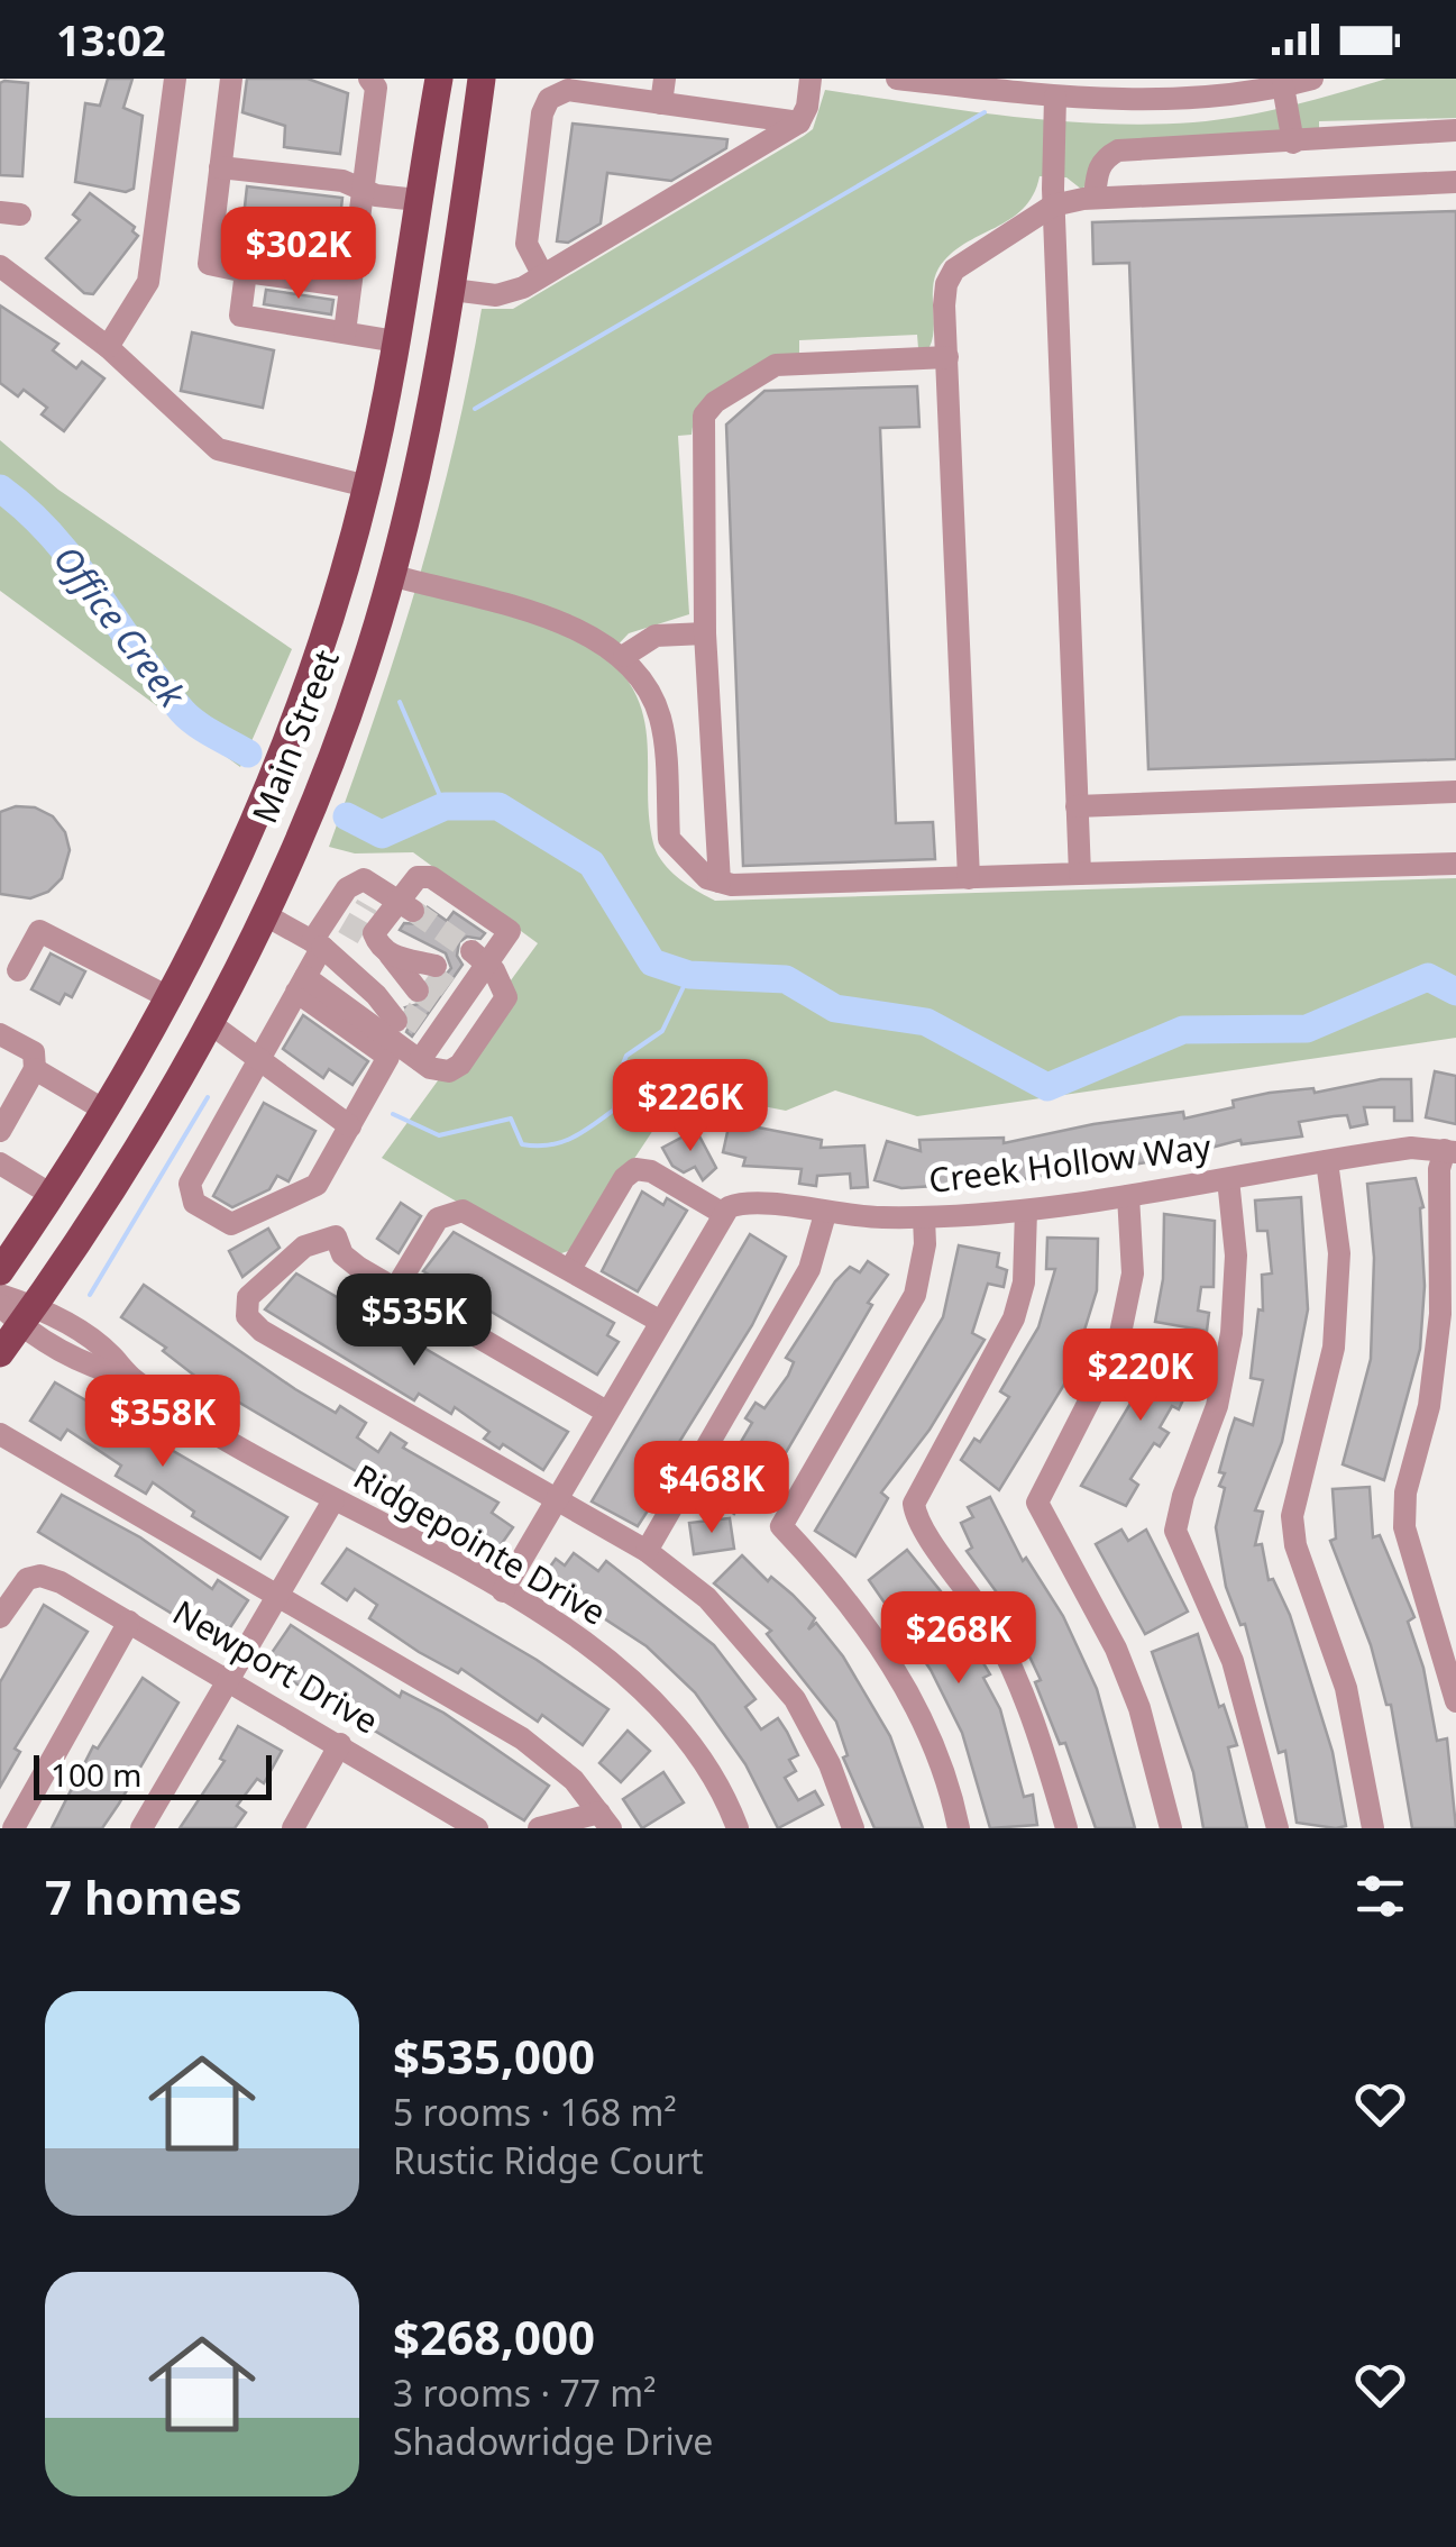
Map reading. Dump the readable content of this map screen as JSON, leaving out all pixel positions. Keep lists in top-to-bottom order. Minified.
{"streets":{"main road":["Main Street"],"street":["Creek Hollow Way","Ridgepointe Drive","Newport Drive"]},"crossings":[["Main Street","Ridgepointe Drive"]],"water":["Office Creek"],"scale_bar":"100 m","page":{"status":"13:02","price":["$302K","$226K","$535K","$220K","$358K","$468K","$268K"],"scale":"100 m","heading":"7 homes","list":[{"name":"$535,000","note":"5 rooms · 168 m² · Rustic Ridge Court"},{"name":"$268,000","note":"3 rooms · 77 m² · Shadowridge Drive"}]}}
